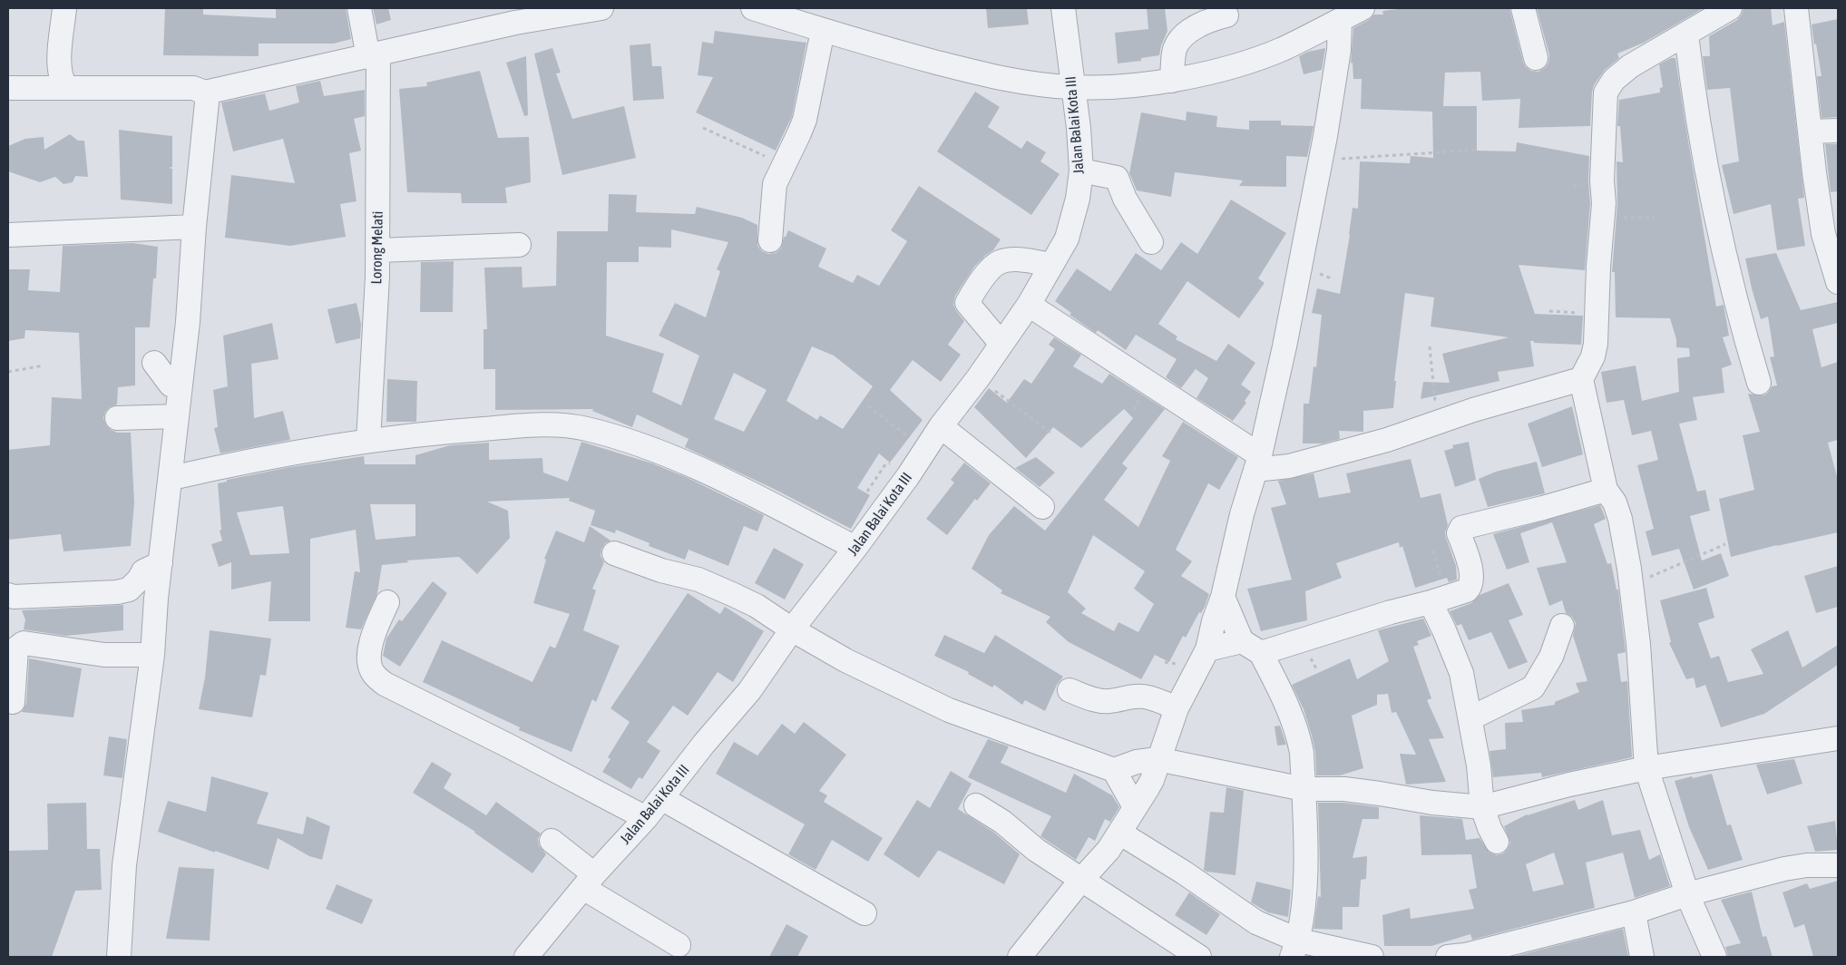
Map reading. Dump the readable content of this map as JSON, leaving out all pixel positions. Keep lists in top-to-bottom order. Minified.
{"streets":{"street":["Jalan Balai Kota III","Lorong Melati"]}}
